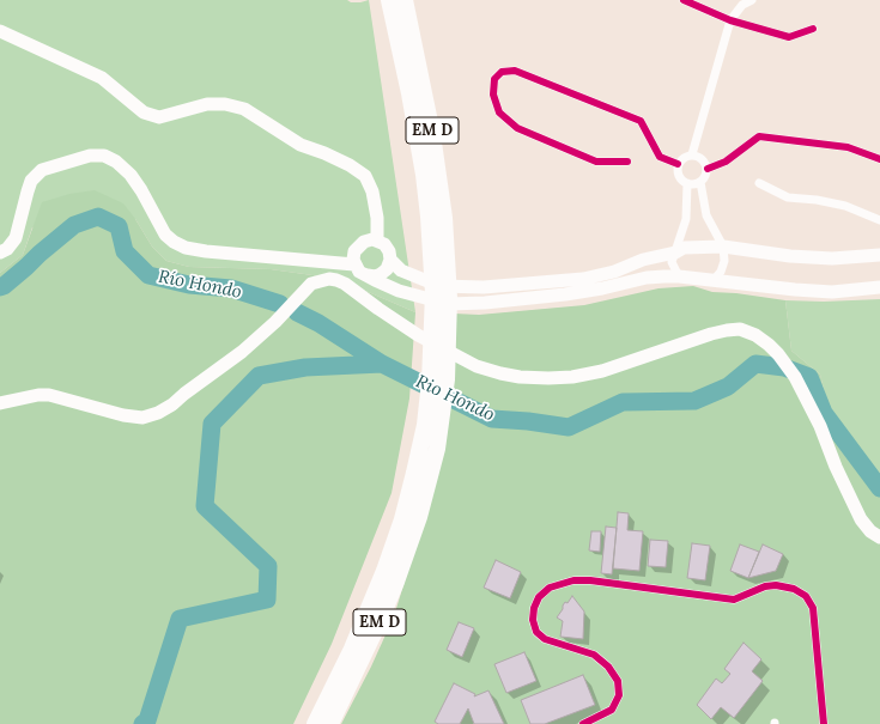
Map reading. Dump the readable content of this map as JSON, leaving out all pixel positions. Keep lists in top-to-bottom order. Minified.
{"streets":{"highway":["EM D"]},"water":["Río Hondo","Rio Hondo"]}
